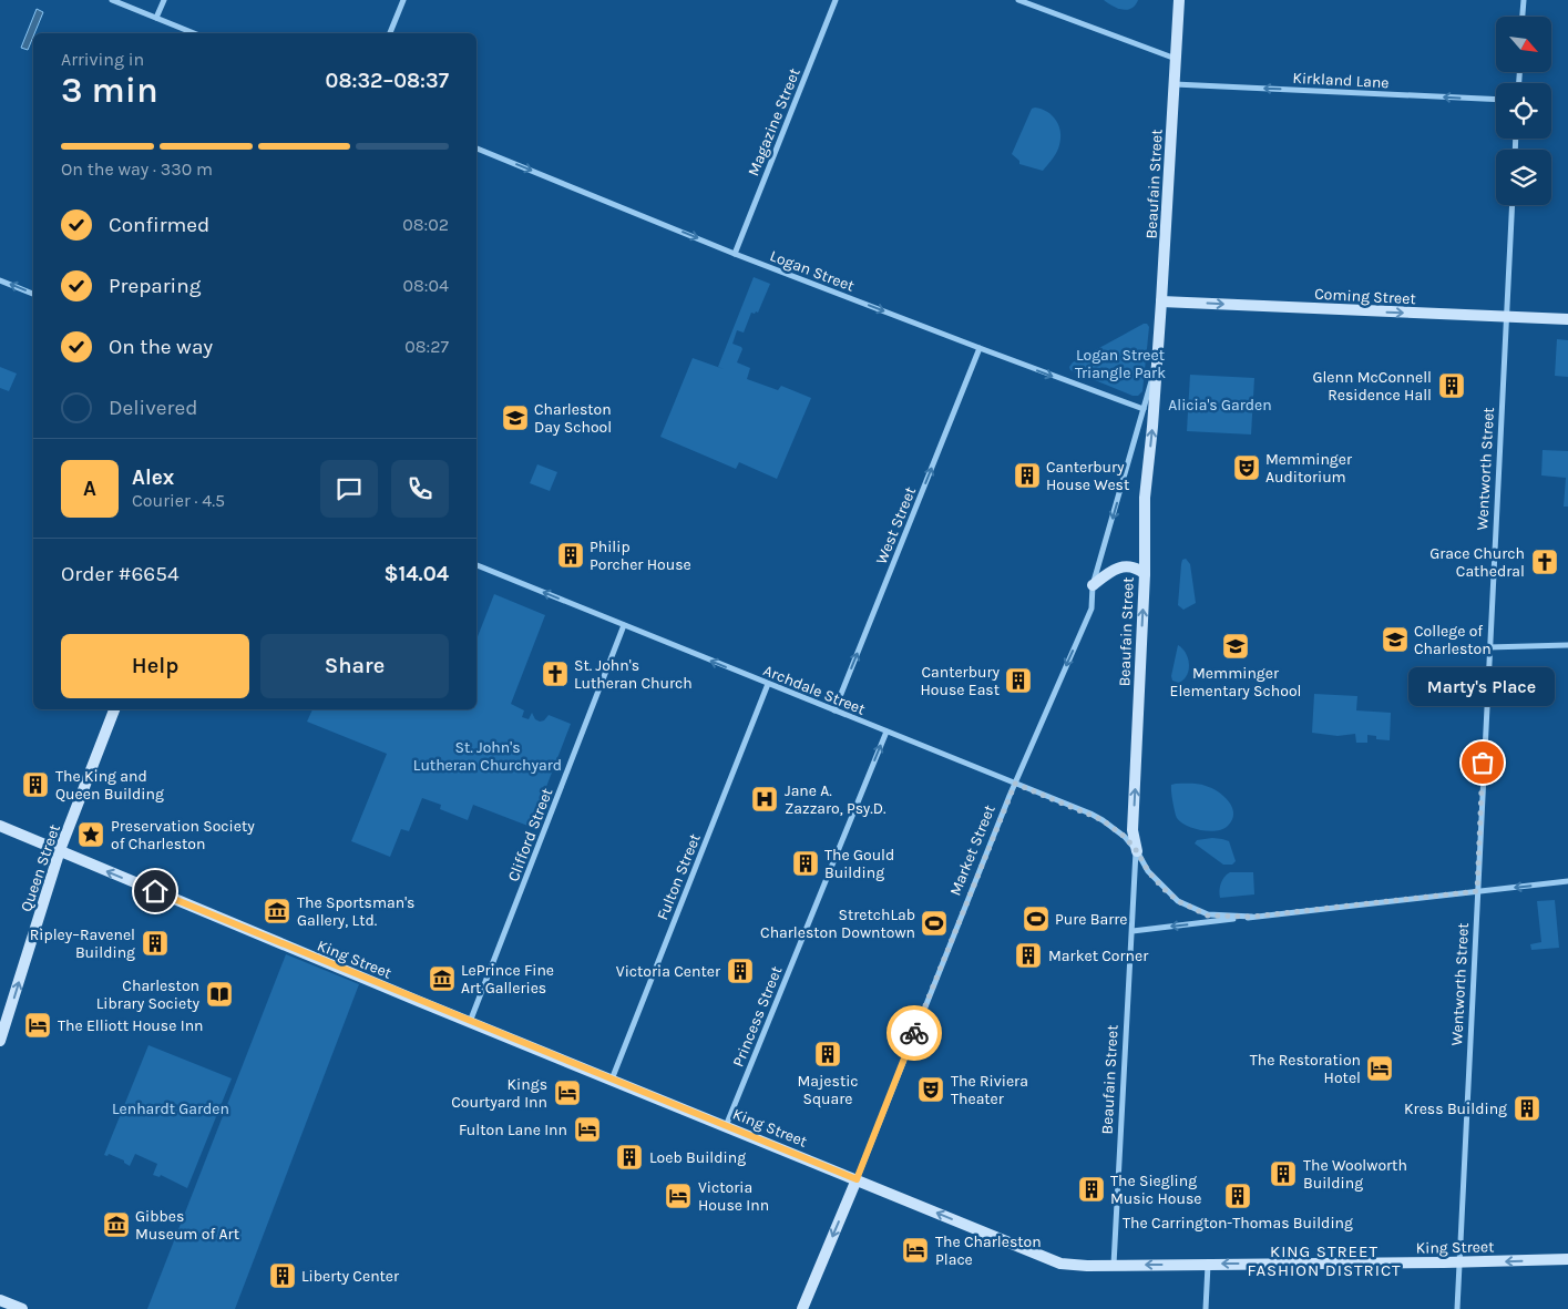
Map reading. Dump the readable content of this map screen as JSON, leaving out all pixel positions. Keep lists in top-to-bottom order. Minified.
{"streets":{"street":["Kirkland Lane","Magazine Street","Beaufain Street","Logan Street","Coming Street","Wentworth Street","West Street","Archdale Street","Clifford Street","Market Street","Queen Street","Fulton Street","King Street","Princess Street"]},"crossings":[["Kirkland Lane","Beaufain Street"],["Magazine Street","Logan Street"],["Beaufain Street","Coming Street"],["Beaufain Street","Archdale Street"],["Beaufain Street","Market Street"],["Beaufain Street","King Street"],["Logan Street","West Street"],["Logan Street","Market Street"],["Coming Street","Wentworth Street"],["Wentworth Street","King Street"],["West Street","Archdale Street"],["Archdale Street","Clifford Street"],["Archdale Street","Market Street"],["Archdale Street","Fulton Street"],["Archdale Street","Princess Street"],["Clifford Street","King Street"],["Market Street","King Street"],["Queen Street","King Street"],["Fulton Street","King Street"],["King Street","Princess Street"]],"one_way":["Kirkland Lane","Beaufain Street","Logan Street","Coming Street","West Street","Archdale Street","Market Street","Queen Street","King Street","Princess Street"],"districts":["KING STREET FASHION DISTRICT"],"parks":["Logan Street Triangle Park","Alicia's Garden","St. John's Lutheran Churchyard","Lenhardt Garden"],"places":{"building":["Glenn McConnell Residence Hall","Canterbury House West","Philip Porcher House","Canterbury House East","The King and Queen Building","The Gould Building","Ripley–Ravenel Building","Market Corner","Victoria Center","Majestic Square","Kress Building","Loeb Building","The Woolworth Building","The Siegling Music House","The Carrington-Thomas Building","Liberty Center"],"school or university":["Charleston Day School","College of Charleston","Memminger Elementary School"],"theatre":["Memminger Auditorium","The Riviera Theater"],"church":["Grace Church Cathedral","St. John's Lutheran Church"],"other":["Marty's Place"],"hospital":["Jane A. Zazzaro, Psy.D."],"place":["Preservation Society of Charleston"],"museum":["The Sportsman's Gallery, Ltd.","LePrince Fine Art Galleries","Gibbes Museum of Art"],"sports":["Pure Barre","StretchLab Charleston Downtown"],"library":["Charleston Library Society"],"hotel":["The Elliott House Inn","The Restoration Hotel","Kings Courtyard Inn","Fulton Lane Inn","Victoria House Inn","The Charleston Place"]},"north":"bottom right","page":{"heading":["3 min","Arriving in","08:32–08:37"],"panel":["Alex","Courier · 4.5","Order #6654","$14.04"],"bar":"On the way · 330 m","list":[["Confirmed","08:02"],["Preparing","08:04"],["On the way","08:27"],"Delivered"],"round":"A","buttons":["Help","Share"],"bubble":"Marty's Place"}}
